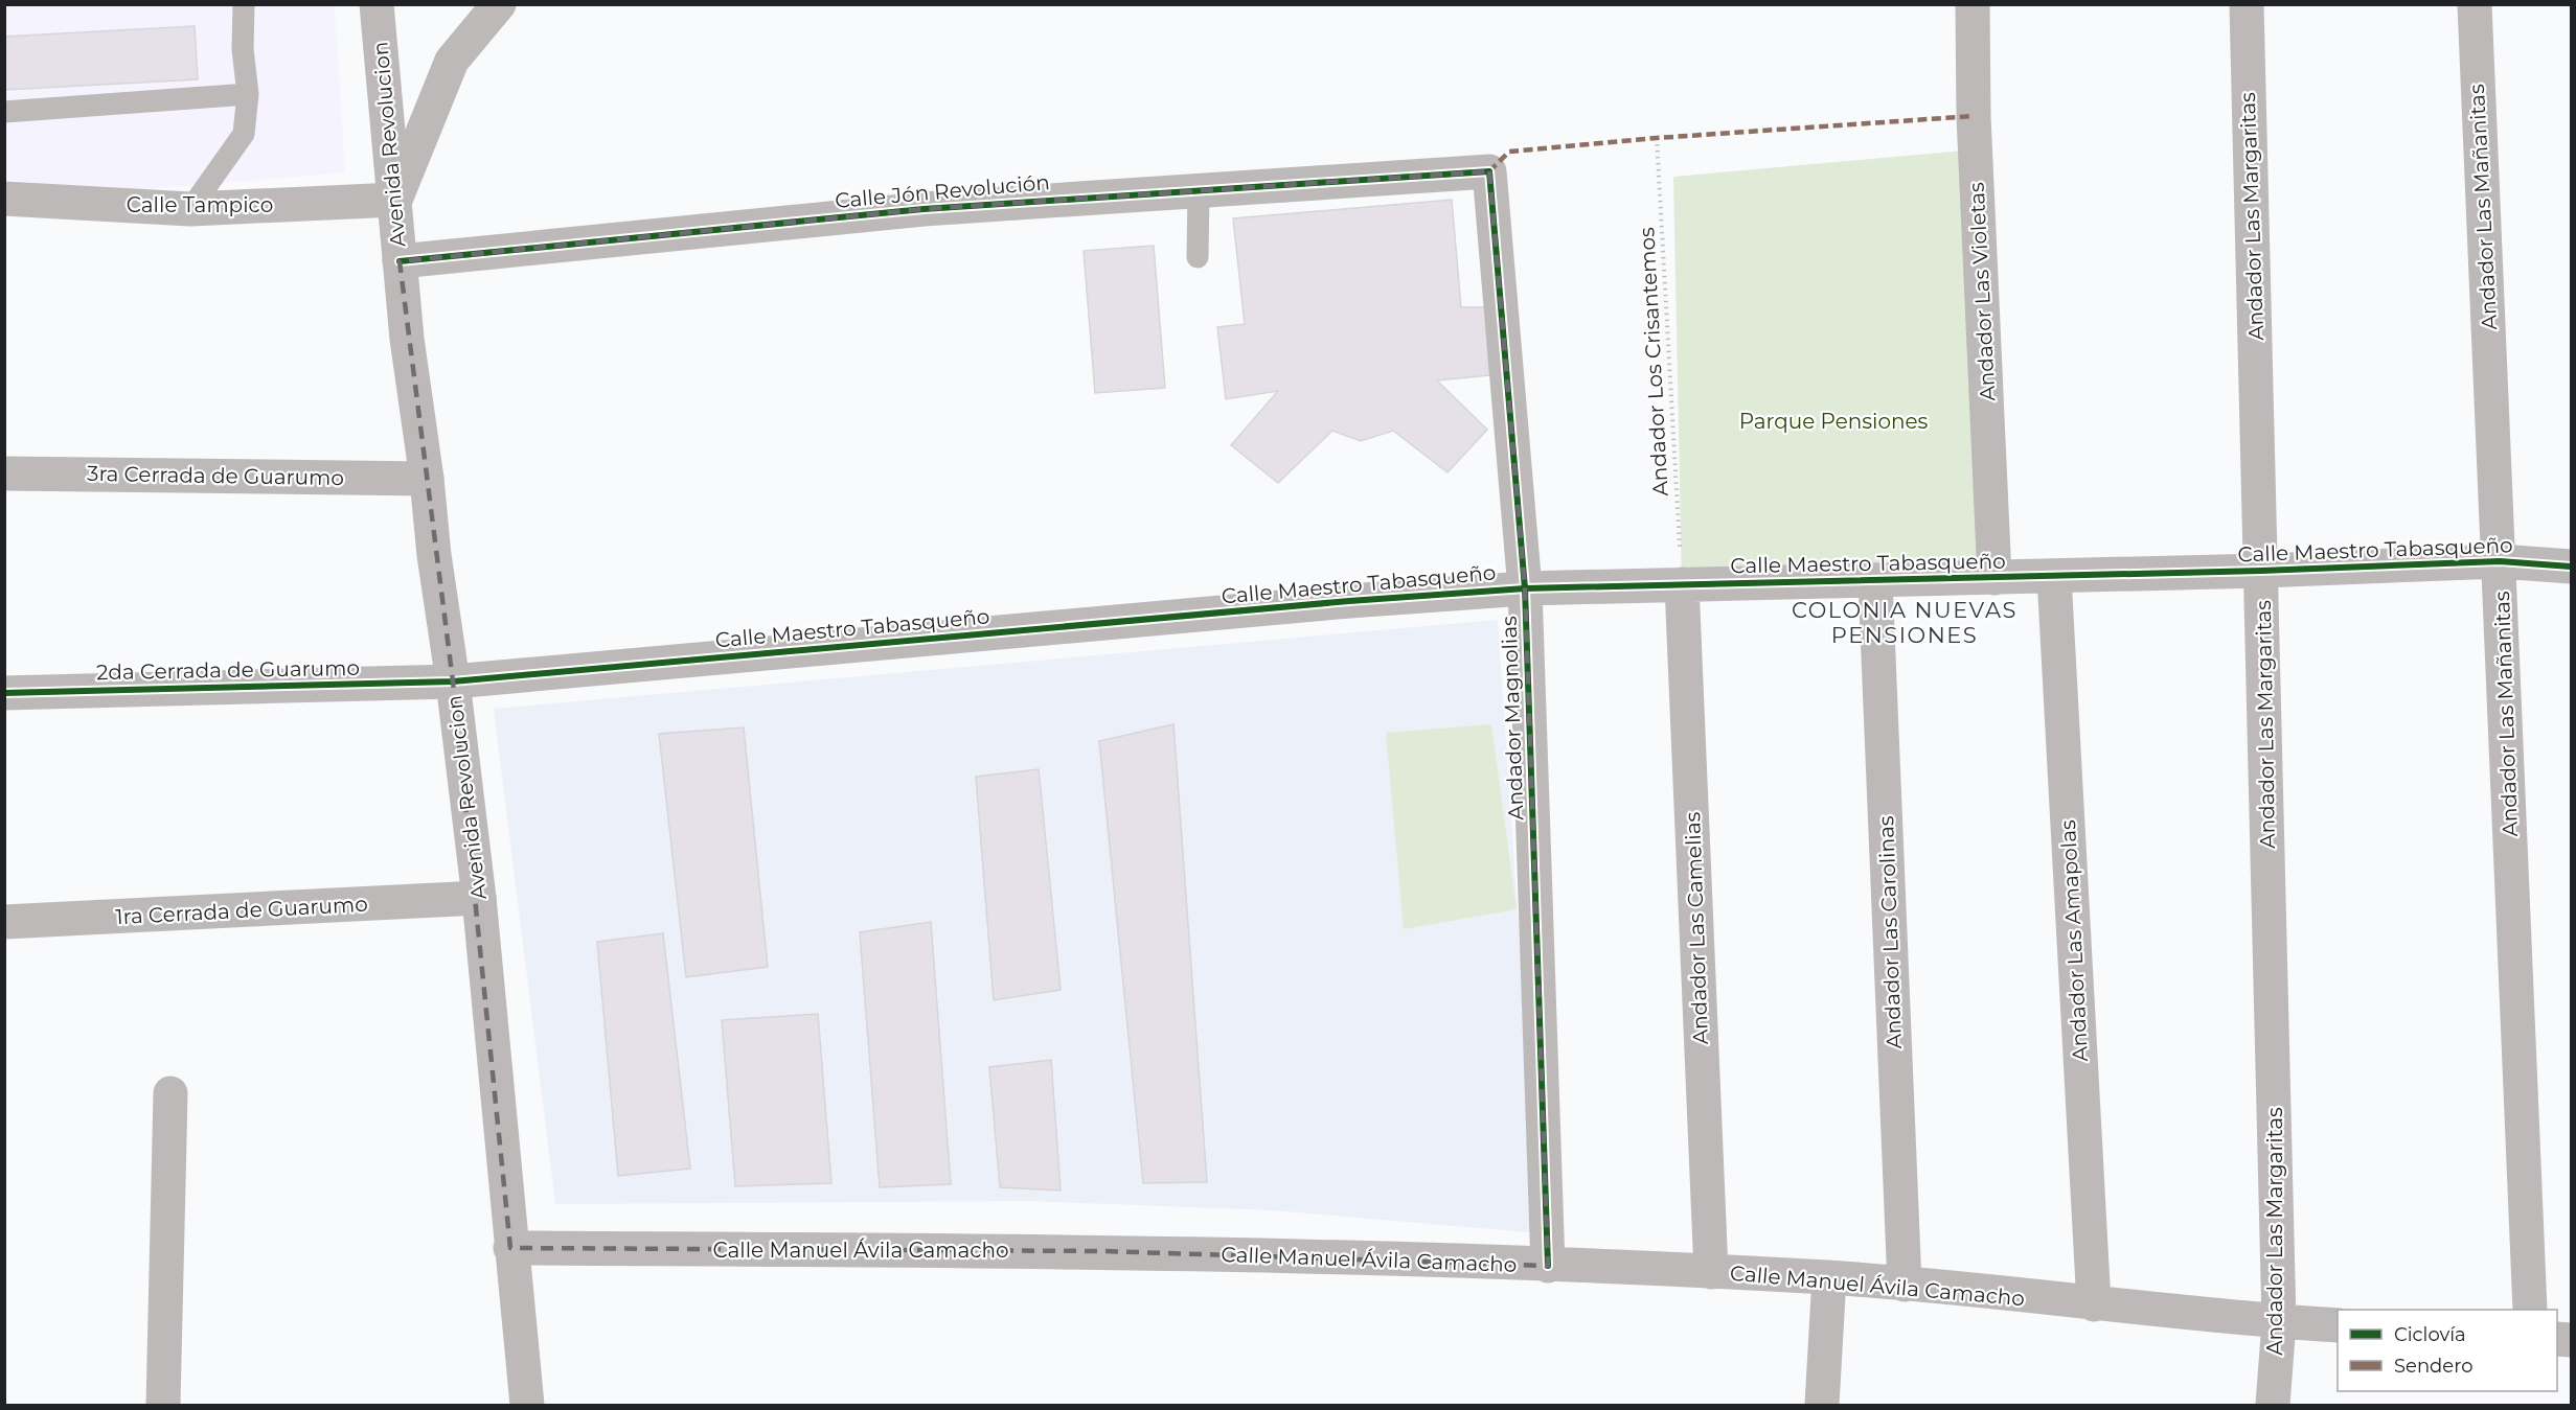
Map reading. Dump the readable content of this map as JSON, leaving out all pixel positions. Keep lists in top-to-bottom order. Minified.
{"streets":{"street":["Avenida Revolucion","Calle Jón Revolución","Calle Tampico","Andador Las Mañanitas","Andador Las Margaritas","Andador Las Violetas","3ra Cerrada de Guarumo","Calle Maestro Tabasqueño","2da Cerrada de Guarumo","Andador Magnolias","1ra Cerrada de Guarumo","Andador Las Camelias","Andador Las Carolinas","Andador Las Amapolas","Calle Manuel Ávila Camacho"],"path":["Andador Los Crisantemos"]},"crossings":[["Avenida Revolucion","Calle Jón Revolución"],["Avenida Revolucion","Calle Tampico"],["Avenida Revolucion","3ra Cerrada de Guarumo"],["Avenida Revolucion","Calle Maestro Tabasqueño"],["Avenida Revolucion","2da Cerrada de Guarumo"],["Avenida Revolucion","1ra Cerrada de Guarumo"],["Avenida Revolucion","Calle Manuel Ávila Camacho"],["Calle Jón Revolución","Andador Magnolias"],["Andador Las Mañanitas","Calle Maestro Tabasqueño"],["Andador Las Margaritas","Calle Maestro Tabasqueño"],["Andador Las Margaritas","Calle Manuel Ávila Camacho"],["Andador Las Violetas","Calle Maestro Tabasqueño"],["Andador Los Crisantemos","Calle Maestro Tabasqueño"],["Andador Los Crisantemos","Andador Las Camelias"],["Calle Maestro Tabasqueño","2da Cerrada de Guarumo"],["Calle Maestro Tabasqueño","Andador Magnolias"],["Calle Maestro Tabasqueño","Andador Las Camelias"],["Calle Maestro Tabasqueño","Andador Las Carolinas"],["Calle Maestro Tabasqueño","Andador Las Amapolas"],["Andador Magnolias","Calle Manuel Ávila Camacho"],["Andador Las Camelias","Calle Manuel Ávila Camacho"],["Andador Las Carolinas","Calle Manuel Ávila Camacho"],["Andador Las Amapolas","Calle Manuel Ávila Camacho"]],"districts":["COLONIA NUEVAS PENSIONES"],"parks":["Parque Pensiones"],"legend":["Ciclovía","Sendero"]}
